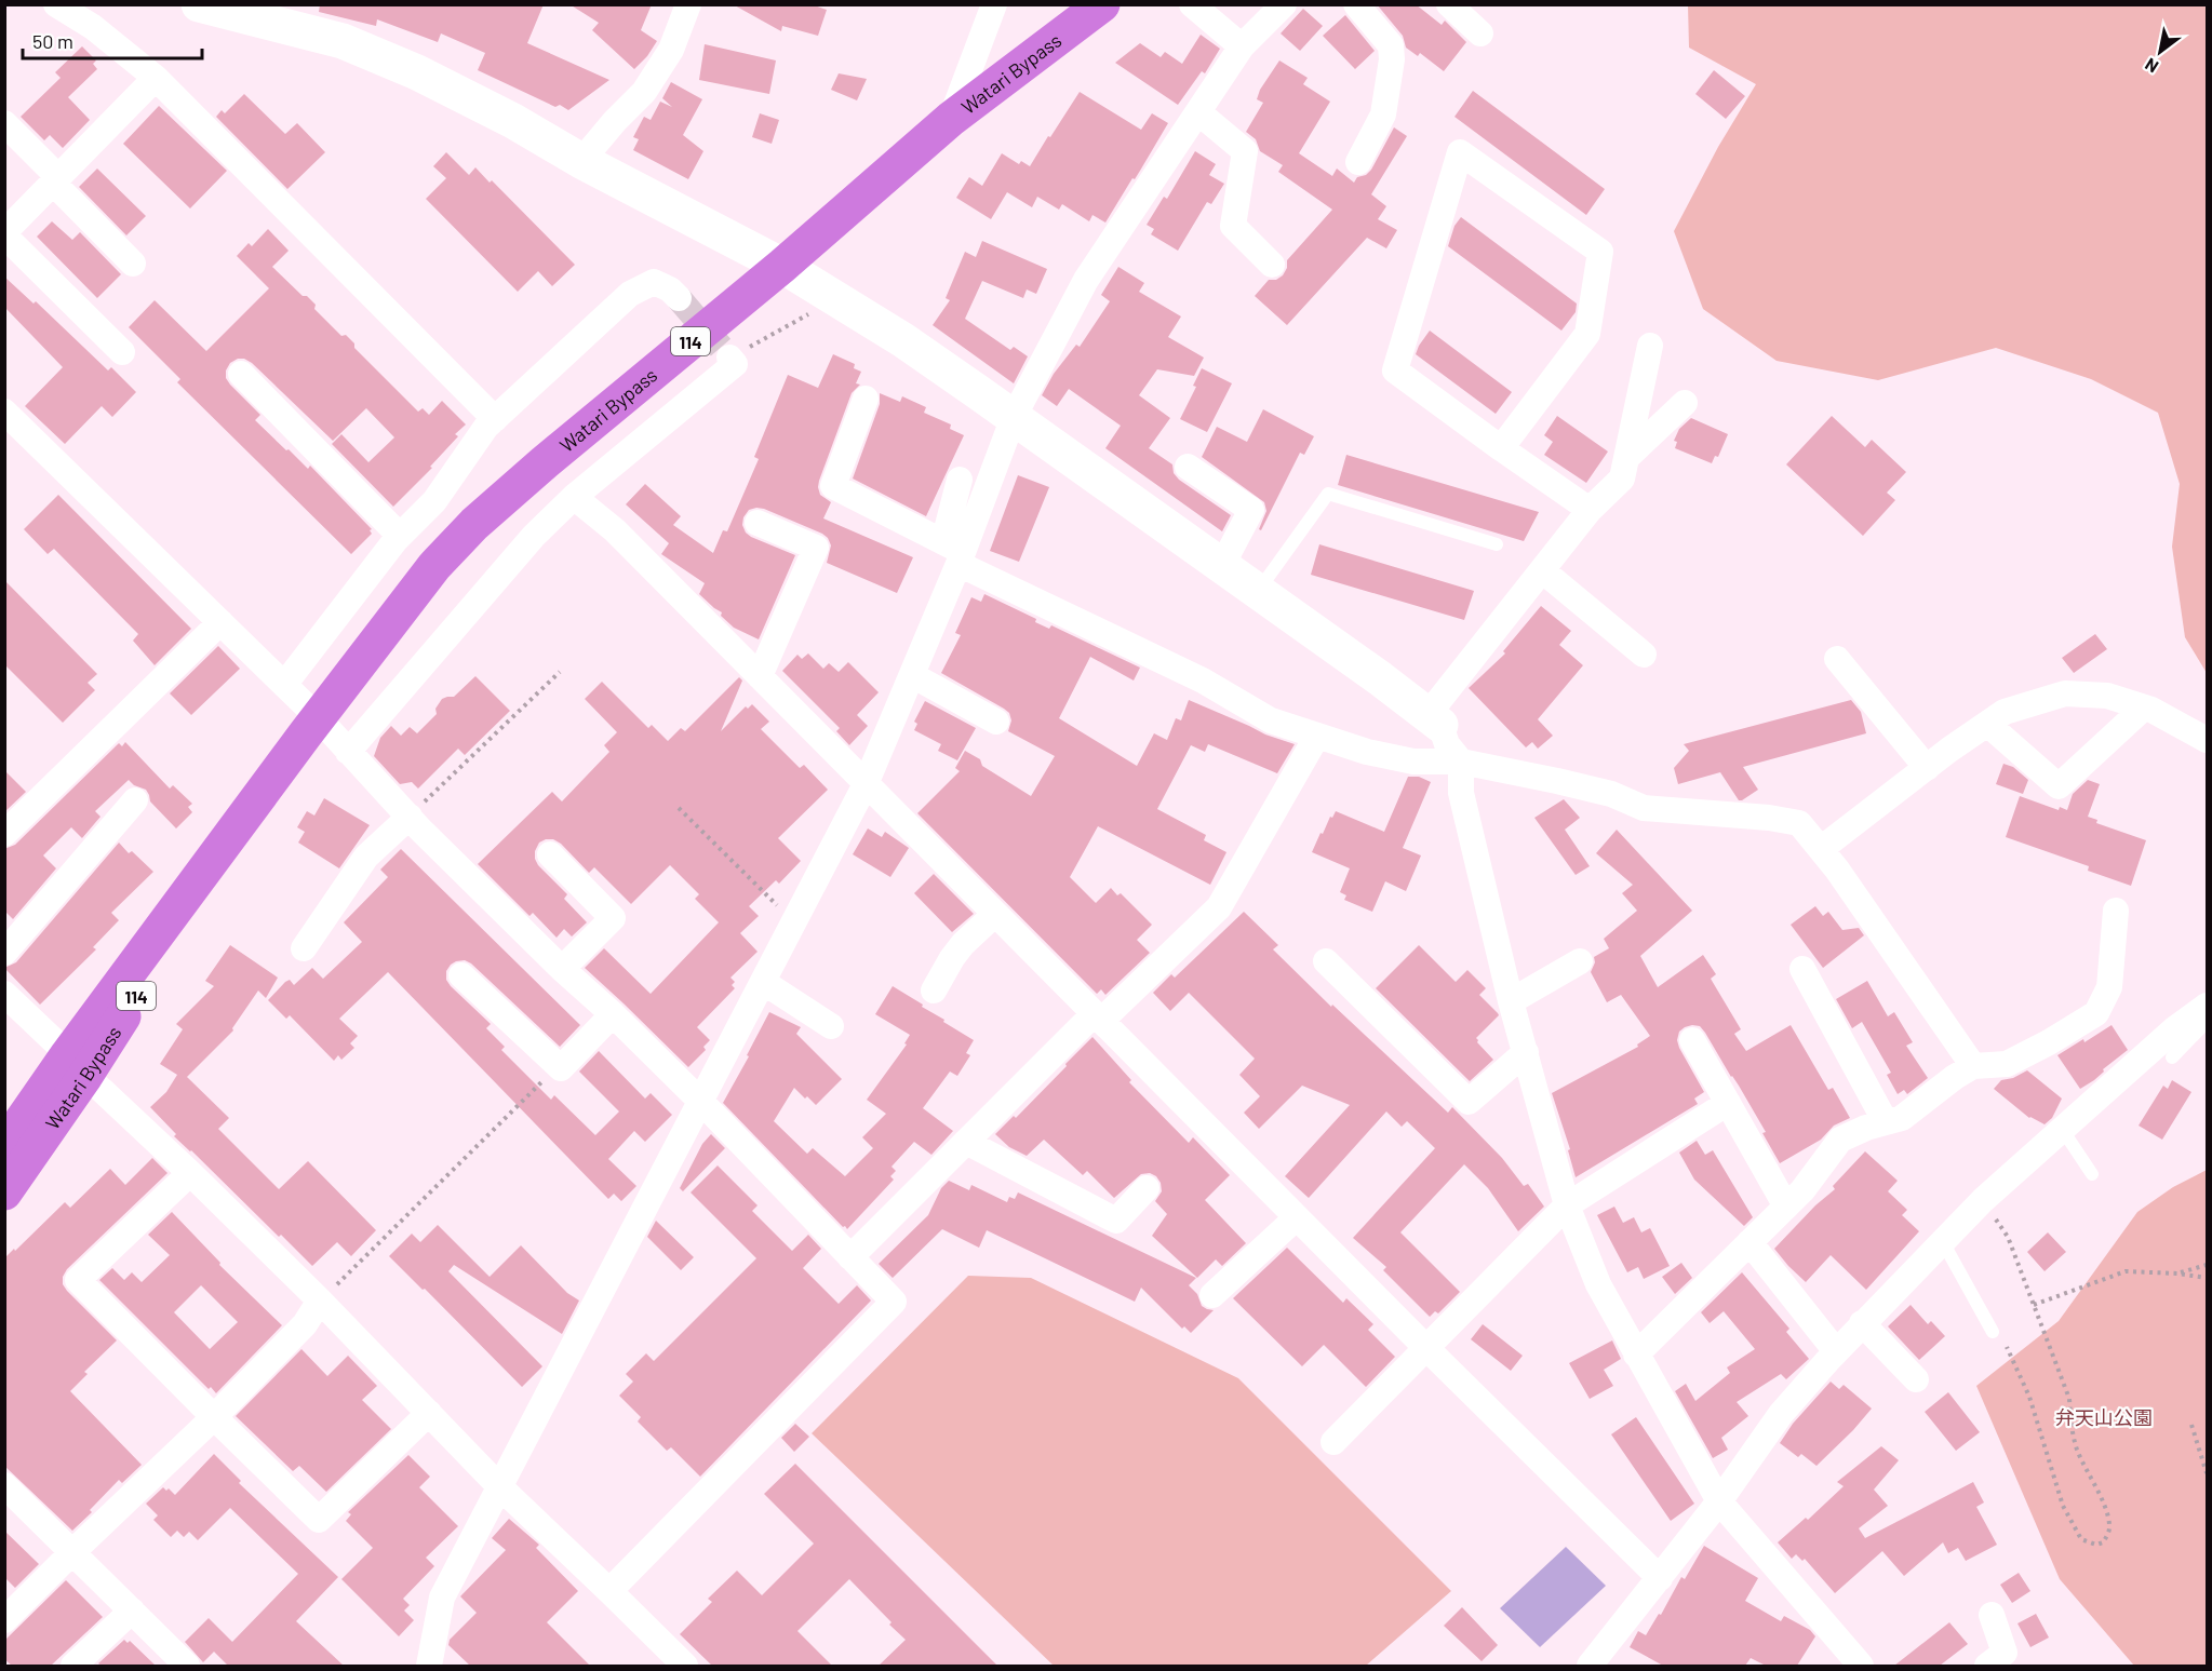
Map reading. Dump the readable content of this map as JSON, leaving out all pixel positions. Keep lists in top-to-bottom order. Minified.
{"streets":{"highway":["Watari Bypass","114"]},"parks":["弁天山公園"],"scale_bar":"50 m","north":"bottom left"}
